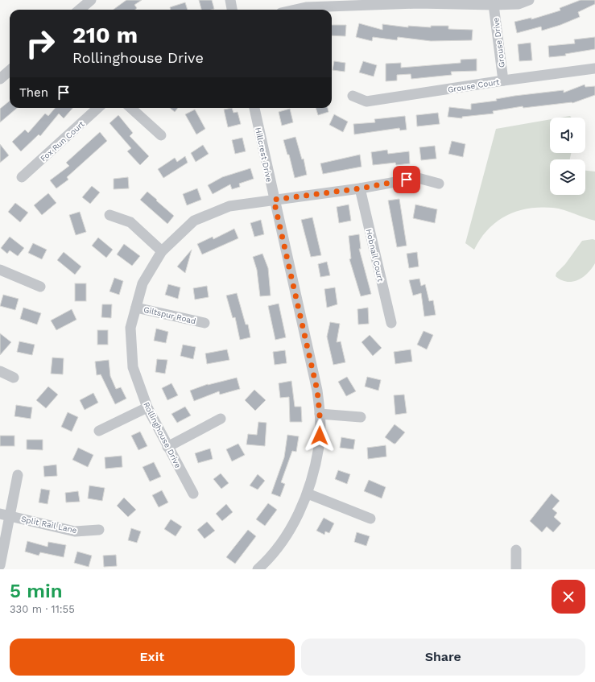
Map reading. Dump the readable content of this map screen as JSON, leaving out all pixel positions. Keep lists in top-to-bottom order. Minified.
{"streets":{"street":["Grouse Drive","Grouse Court","Fox Run Court","Hillcrest Drive","Hobnail Court","Giltspur Road","Rollinghouse Drive","Split Rail Lane"]},"crossings":[["Grouse Drive","Grouse Court"],["Hillcrest Drive","Rollinghouse Drive"],["Hobnail Court","Rollinghouse Drive"],["Giltspur Road","Rollinghouse Drive"]],"page":{"turn":["210 m","Rollinghouse Drive"],"then":"Then","heading":["5 min","330 m · 11:55"],"buttons":["Exit","Share"]}}
